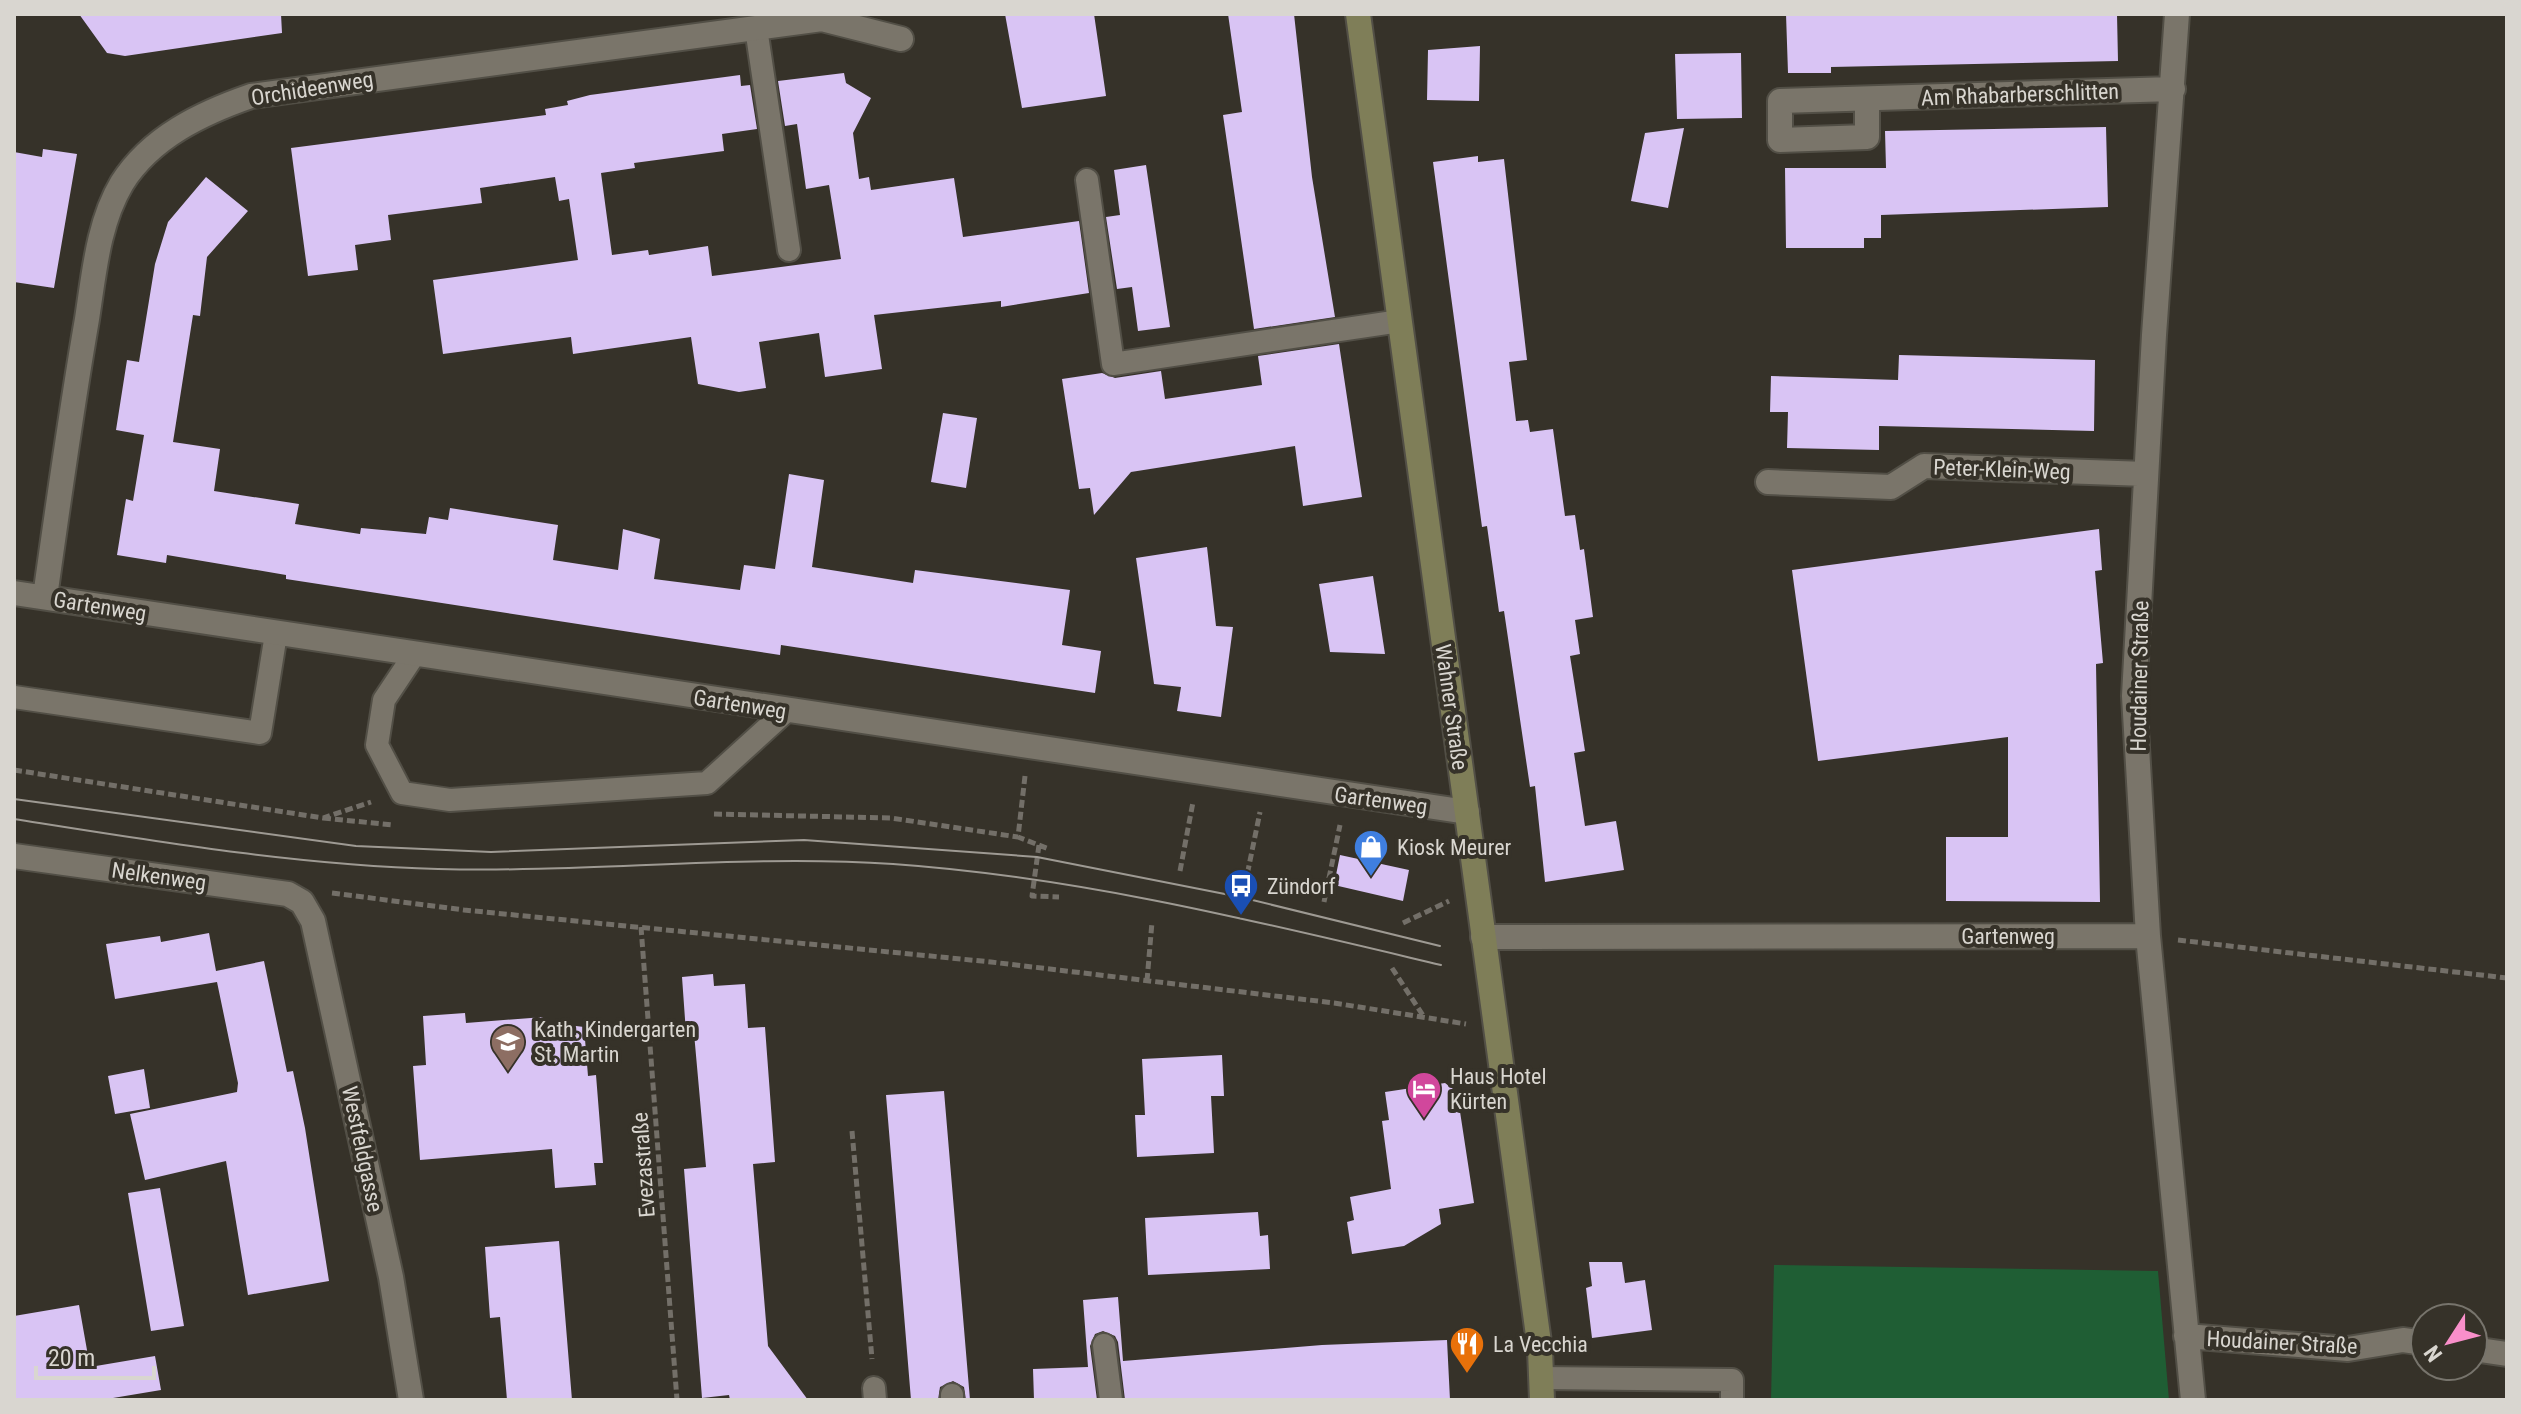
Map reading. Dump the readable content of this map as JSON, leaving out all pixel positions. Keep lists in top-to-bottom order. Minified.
{"streets":{"street":["Orchideenweg","Am Rhabarberschlitten","Peter-Klein-Weg","Gartenweg","Houdainer Straße","Wahner Straße","Nelkenweg","Westfeldgasse"],"path":["Evezastraße"]},"crossings":[["Orchideenweg","Gartenweg"],["Am Rhabarberschlitten","Houdainer Straße"],["Peter-Klein-Weg","Houdainer Straße"],["Gartenweg","Houdainer Straße"],["Gartenweg","Wahner Straße"],["Nelkenweg","Westfeldgasse"]],"places":{"shop":["Kiosk Meurer"],"bus stop":["Zündorf"],"school or university":["Kath. Kindergarten St. Martin"],"hotel":["Haus Hotel Kürten"],"restaurant":["La Vecchia"]},"scale_bar":"20 m","north":"bottom left"}
